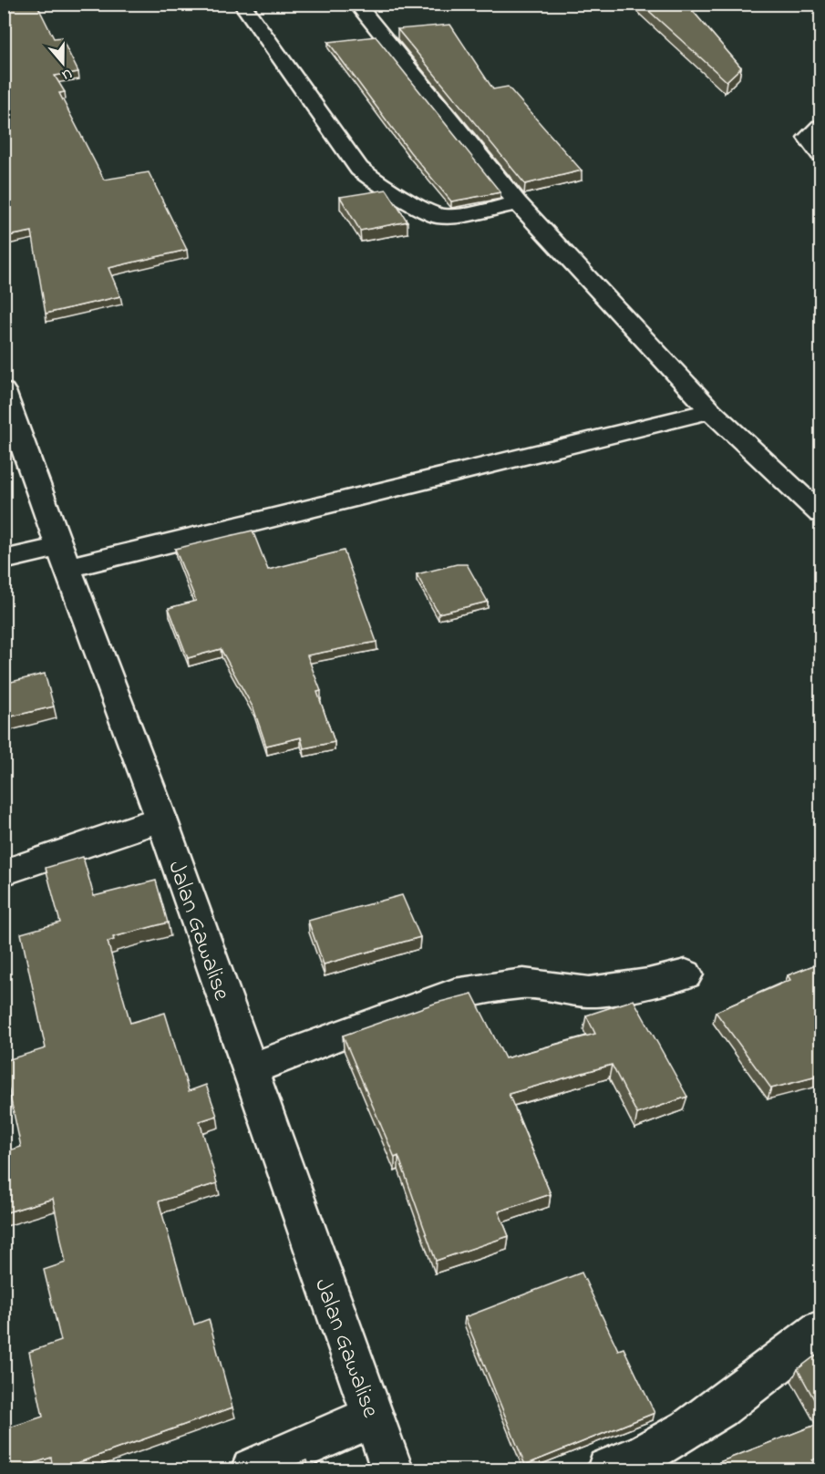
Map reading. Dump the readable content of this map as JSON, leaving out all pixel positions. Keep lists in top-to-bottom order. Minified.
{"streets":{"street":["Jalan Gawalise"]},"north":"bottom"}
